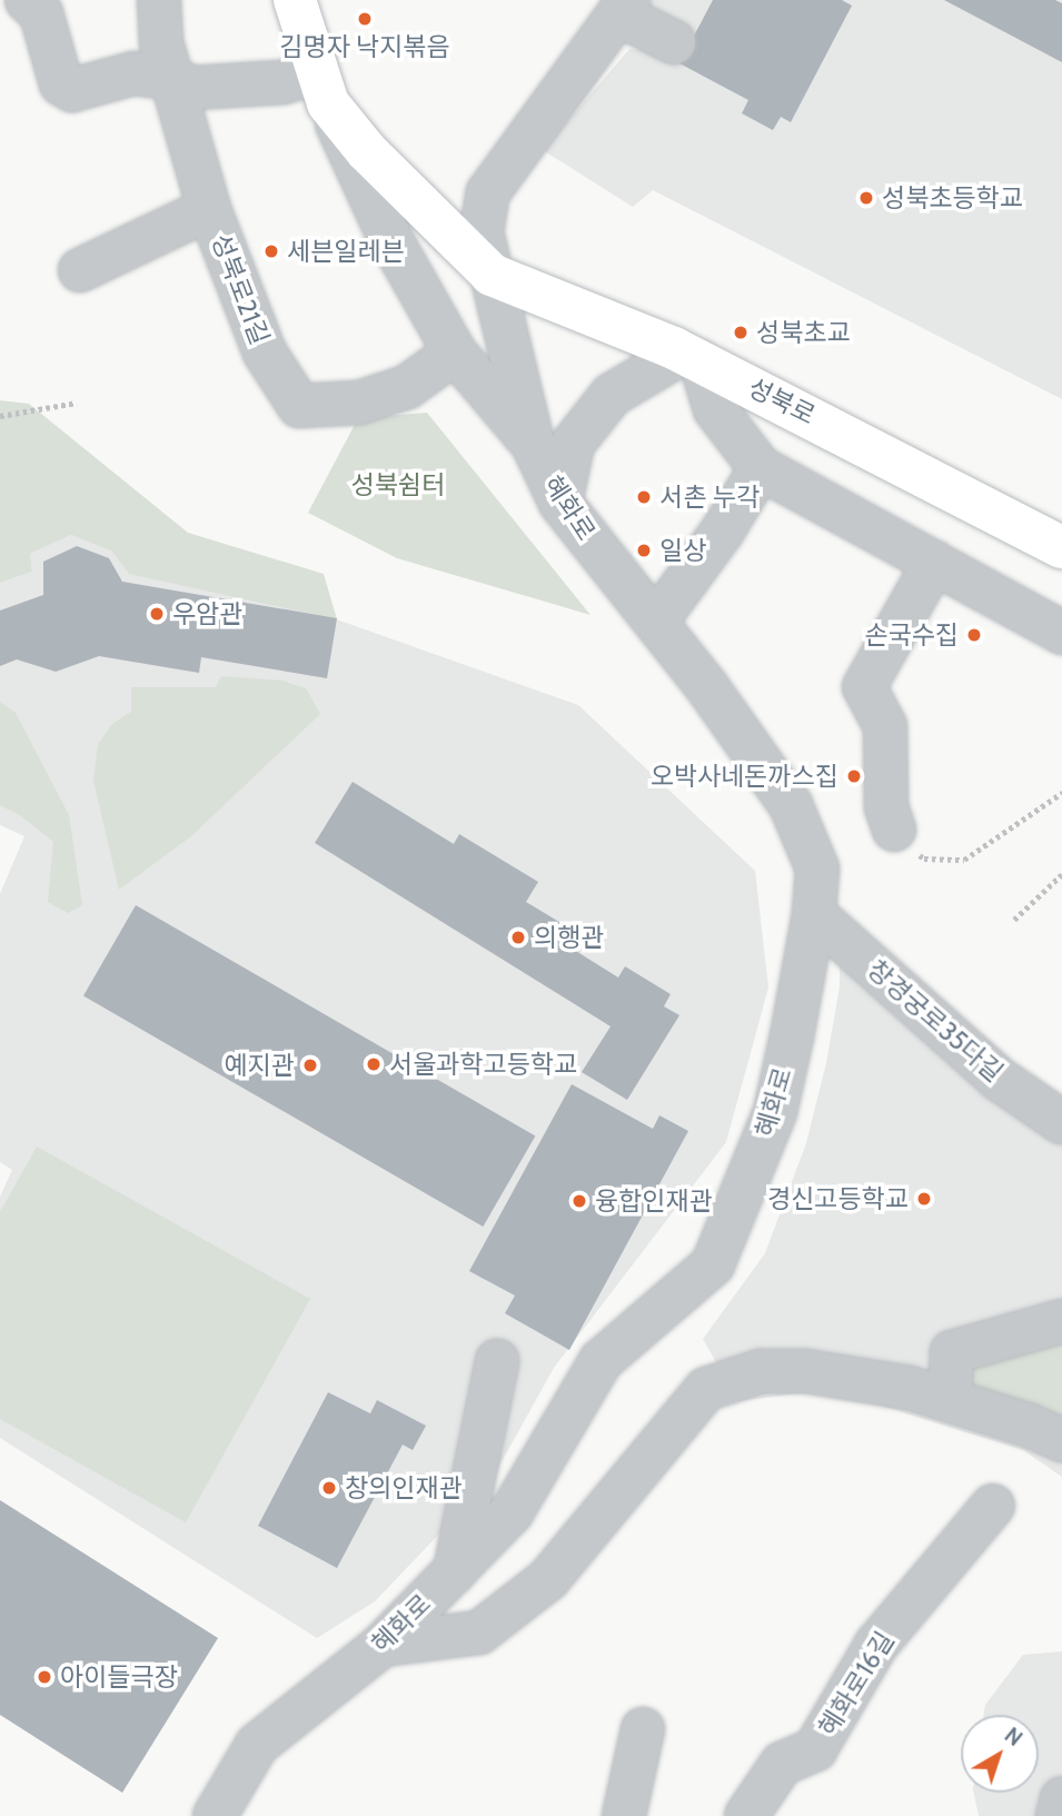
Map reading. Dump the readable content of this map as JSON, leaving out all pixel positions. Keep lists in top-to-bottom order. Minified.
{"streets":{"main road":["성북로"],"street":["성북로21길","혜화로","창경궁로35다길","혜화로16길"]},"crossings":[["성북로","혜화로"],["혜화로","창경궁로35다길"]],"parks":["성북쉼터"],"places":["김명자 낙지볶음","성북초등학교","세븐일레븐","성북초교","서촌 누각","일상","우암관","손국수집","오박사네돈까스집","의행관","서울과학고등학교","예지관","경신고등학교","융합인재관","창의인재관","아이들극장"],"north":"top right"}
